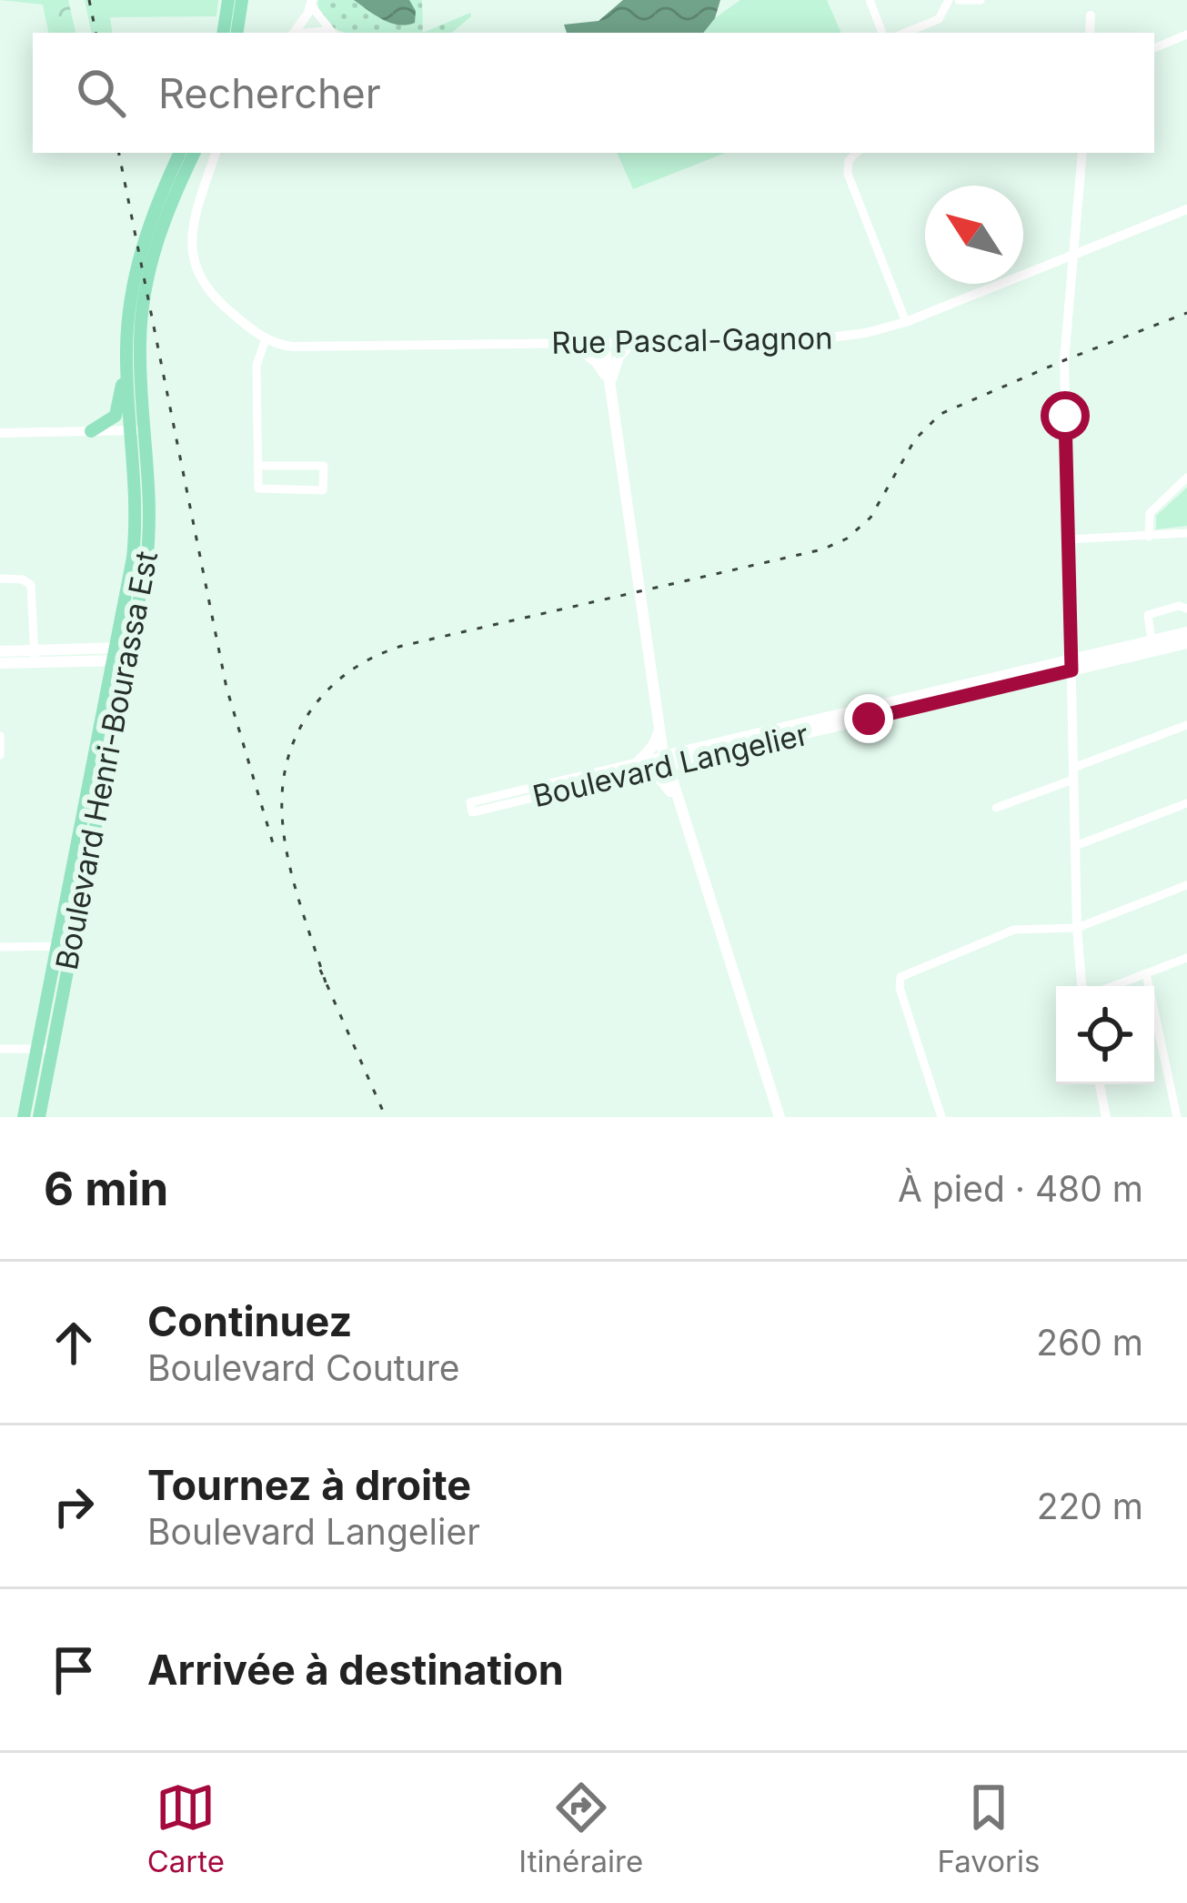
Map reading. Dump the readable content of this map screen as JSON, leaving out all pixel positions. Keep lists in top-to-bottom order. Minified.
{"streets":{"main road":["Boulevard Henri-Bourassa Est","Boulevard Langelier"],"street":["Rue Pascal-Gagnon"]},"north":"top left","page":{"search":"Rechercher","heading":["6 min","À pied · 480 m"],"list":[["Continuez","Boulevard Couture","260 m"],["Tournez à droite","Boulevard Langelier","220 m"],"Arrivée à destination"],"nav":["Carte","Itinéraire","Favoris"]}}
